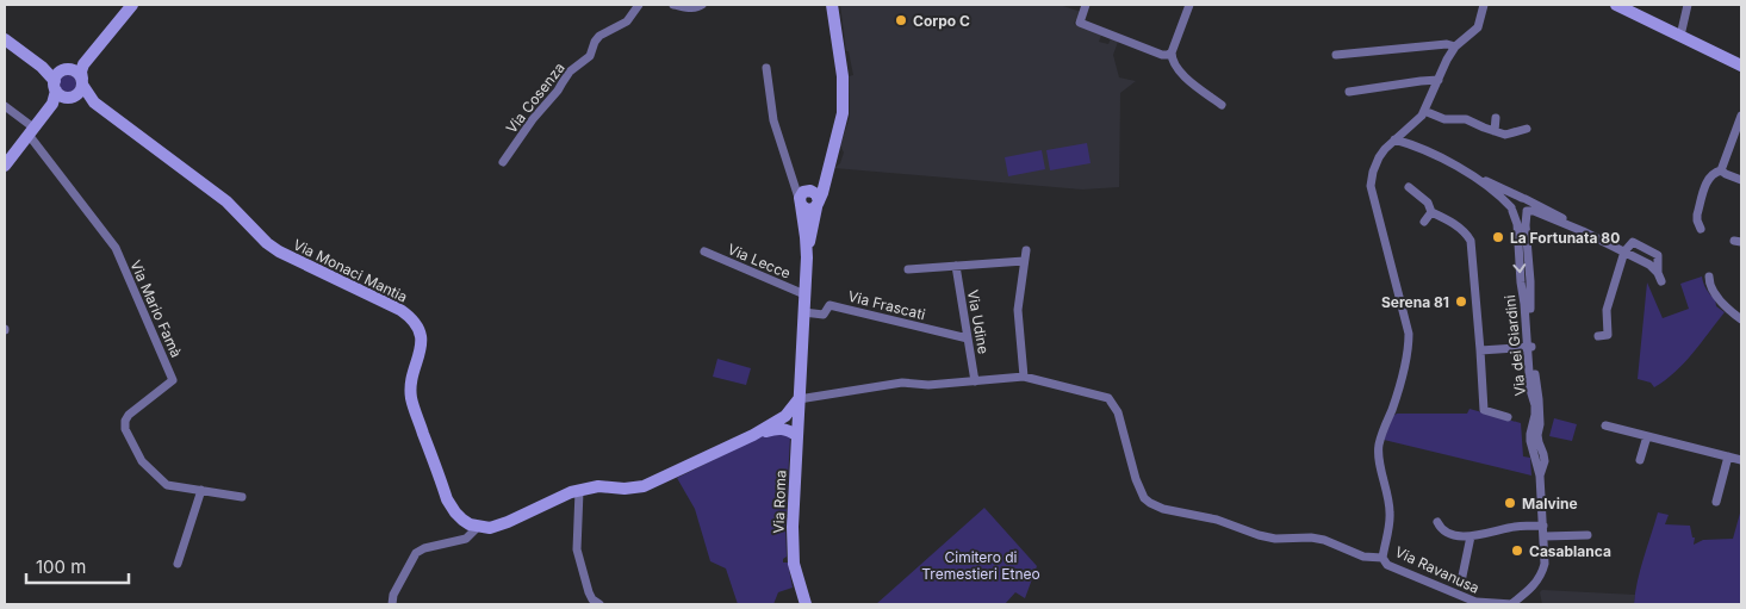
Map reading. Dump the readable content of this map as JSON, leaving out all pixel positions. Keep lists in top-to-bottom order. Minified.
{"streets":{"street":["Via Cosenza","Via Lecce","Via Monaci Mantia","Via Frascati","Via Mario Famà","Via Udine","Via dei Giardini","Via Roma","Via Ravanusa"]},"crossings":[["Via Frascati","Via Udine"],["Via dei Giardini","Via Ravanusa"]],"parks":["Cimitero di Tremestieri Etneo"],"places":["Corpo C","La Fortunata 80","Serena 81","Malvine","Casablanca"],"scale_bar":"100 m"}
